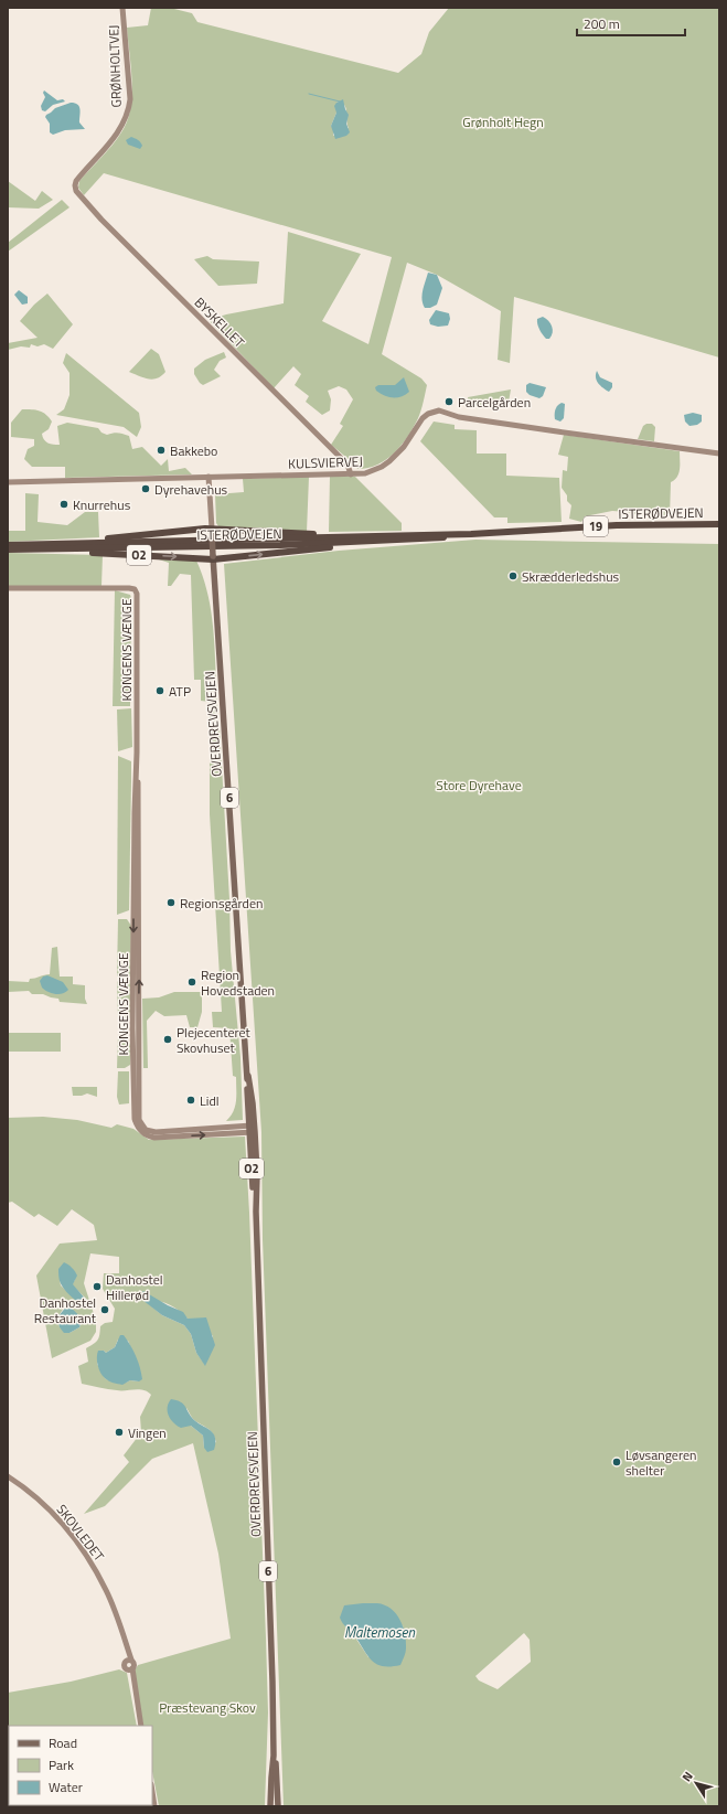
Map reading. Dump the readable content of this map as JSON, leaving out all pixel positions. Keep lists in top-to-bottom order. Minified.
{"streets":{"highway":["ISTERØDVEJEN","19","O2"],"main road":["OVERDREVSVEJEN","6"],"street":["GRØNHOLTVEJ","BYSKELLET","KULSVIERVEJ","KONGENS VÆNGE","SKOVLEDET"]},"crossings":[["GRØNHOLTVEJ","BYSKELLET"],["BYSKELLET","KULSVIERVEJ"],["KULSVIERVEJ","OVERDREVSVEJEN"],["ISTERØDVEJEN","O2"],["O2","OVERDREVSVEJEN"],["KONGENS VÆNGE","OVERDREVSVEJEN"]],"water":["Maltemosen"],"parks":["Grønholt Hegn","Store Dyrehave","Præstevang Skov"],"places":["Parcelgården","Bakkebo","Dyrehavehus","Knurrehus","Skrædderledshus","ATP","Regionsgården","Region Hovedstaden","Plejecenteret Skovhuset","Lidl","Danhostel Hillerød","Danhostel Restaurant","Vingen","Løvsangeren shelter"],"legend":["Road","Park","Water"],"scale_bar":"200 m","north":"top left"}
